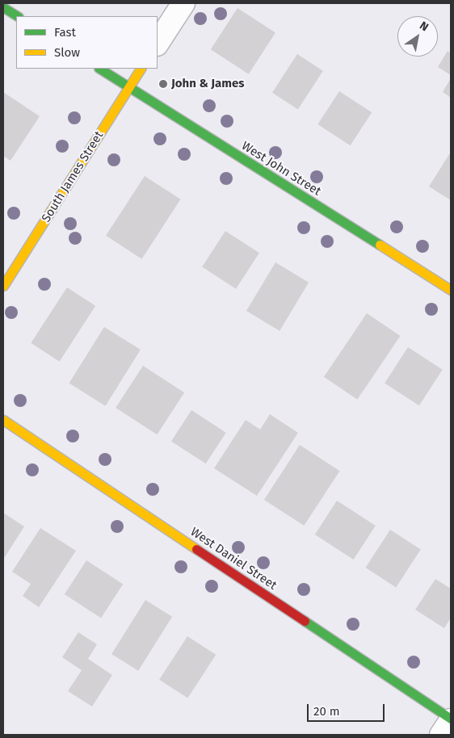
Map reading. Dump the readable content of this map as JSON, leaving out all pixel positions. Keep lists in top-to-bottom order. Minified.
{"streets":{"street":["West John Street","South James Street","West Daniel Street"]},"crossings":[["West John Street","South James Street"]],"places":["John & James"],"legend":["Fast","Slow"],"scale_bar":"20 m","north":"top right"}
